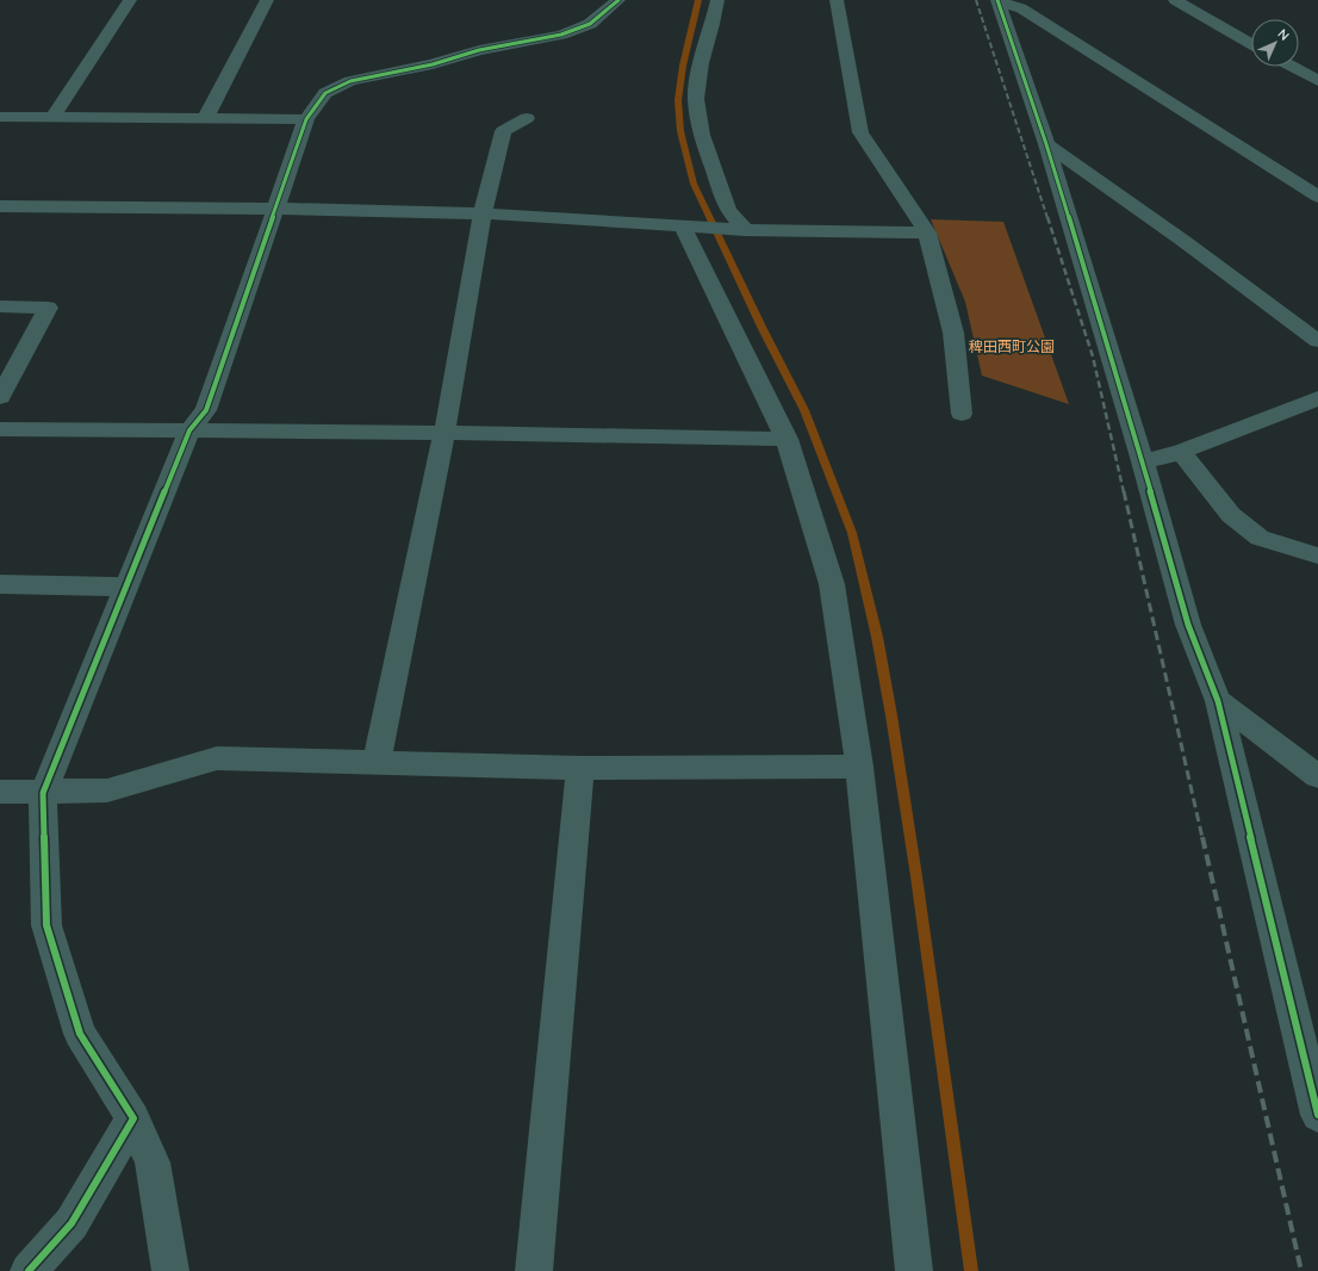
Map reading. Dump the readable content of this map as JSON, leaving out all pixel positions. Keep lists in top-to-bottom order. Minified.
{"parks":["稗田西町公園"],"north":"top right"}
